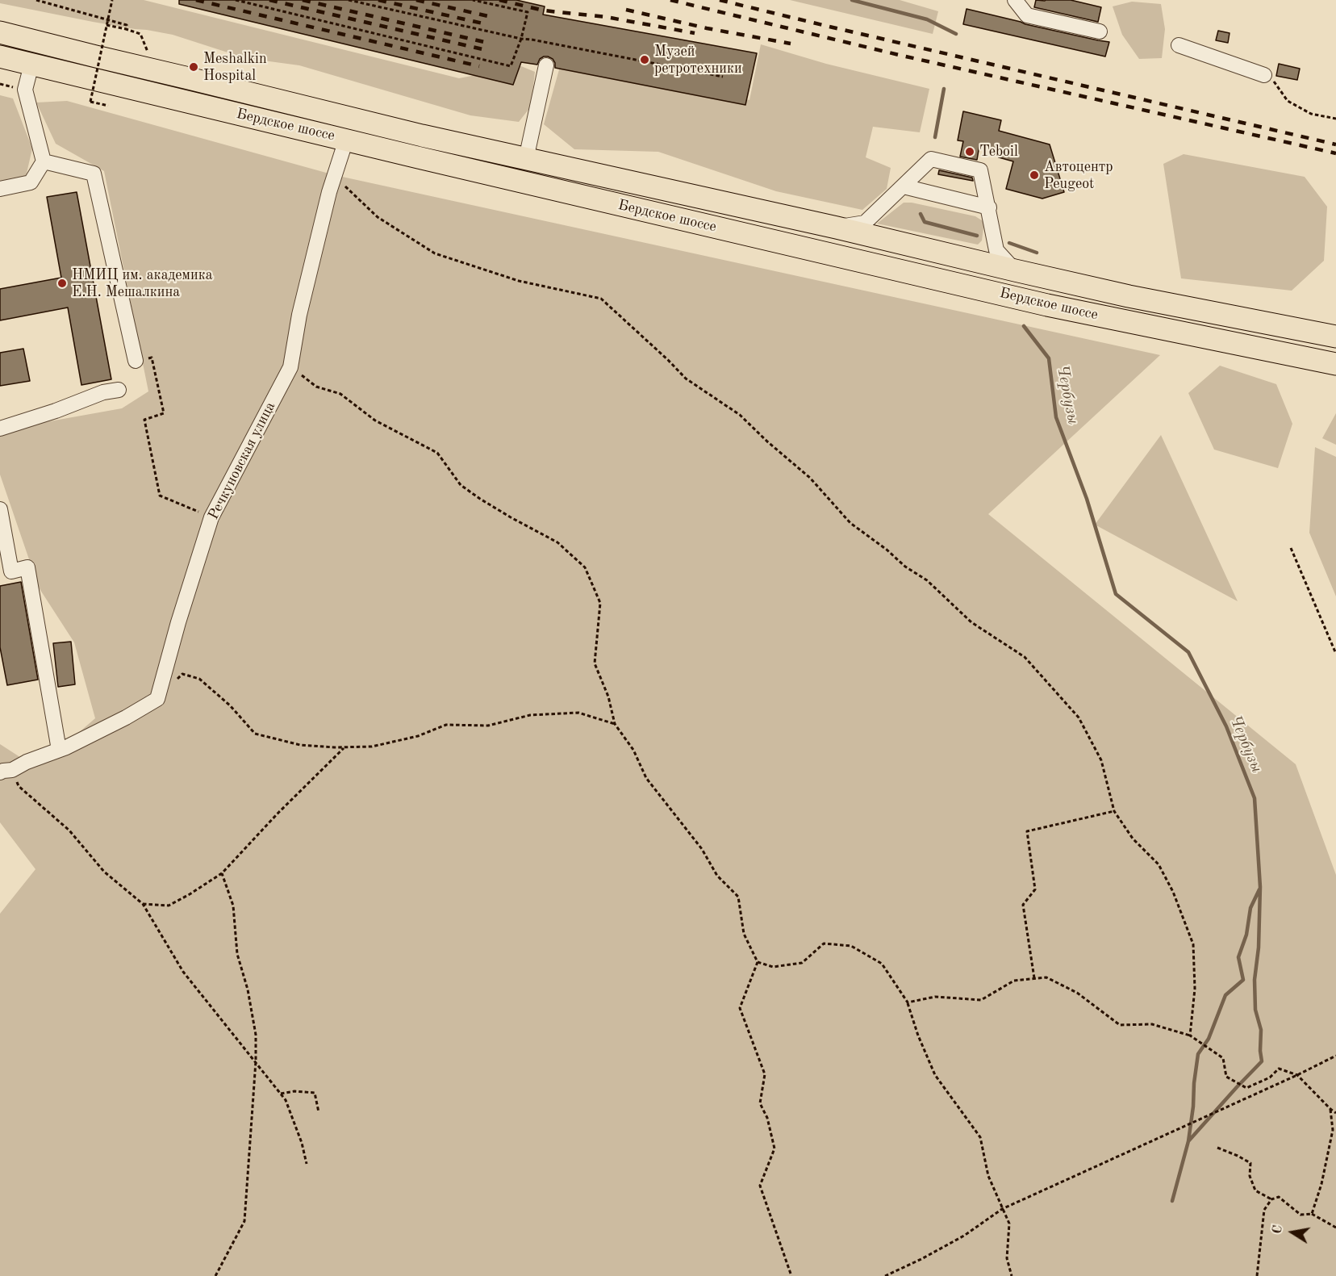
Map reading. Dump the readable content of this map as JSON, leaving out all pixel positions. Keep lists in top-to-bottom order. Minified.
{"streets":{"highway":["Бердское шоссе"],"street":["Речкуновская улица"]},"crossings":[["Бердское шоссе","Речкуновская улица"]],"water":["Чербузы"],"places":["Музей ретротехники","Meshalkin Hospital","Teboil","Автоцентр Peugeot","НМИЦ им. академика Е.Н. Мешалкина"],"north":"left"}
